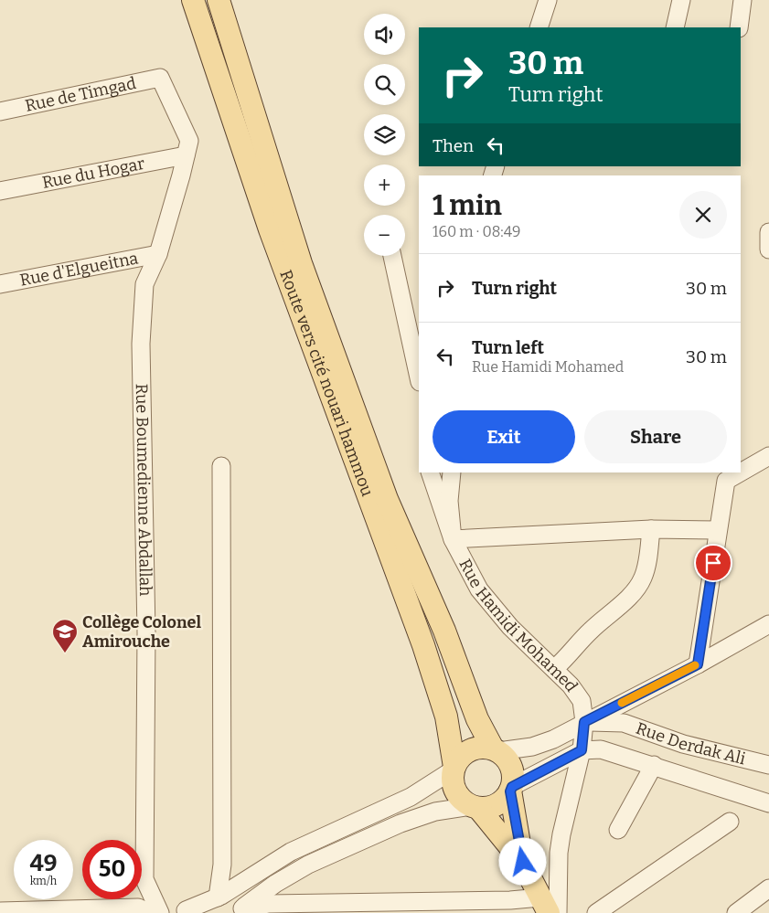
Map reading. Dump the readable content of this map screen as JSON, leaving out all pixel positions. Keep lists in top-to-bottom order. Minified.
{"streets":{"main road":["Route vers cité nouari hammou"],"street":["Rue de Timgad","Rue du Hogar","Rue d'Elgueitna","Rue Boumedienne Abdallah","Rue Hamidi Mohamed","Rue Derdak Ali"]},"crossings":[["Rue de Timgad","Rue Boumedienne Abdallah"],["Rue du Hogar","Rue Boumedienne Abdallah"],["Rue d'Elgueitna","Rue Boumedienne Abdallah"],["Rue Hamidi Mohamed","Rue Derdak Ali"]],"places":{"school or university":["Collège Colonel Amirouche"]},"page":{"map_buttons":["+","−"],"turn":["30 m","Turn right"],"then":"Then","heading":["1 min","160 m · 08:49"],"list":[{"name":"Turn right","value":"30 m"},{"name":"Turn left","note":"Rue Hamidi Mohamed","value":"30 m"}],"buttons":["Exit","Share"],"speed":"49 km/h","limit":"50"}}
